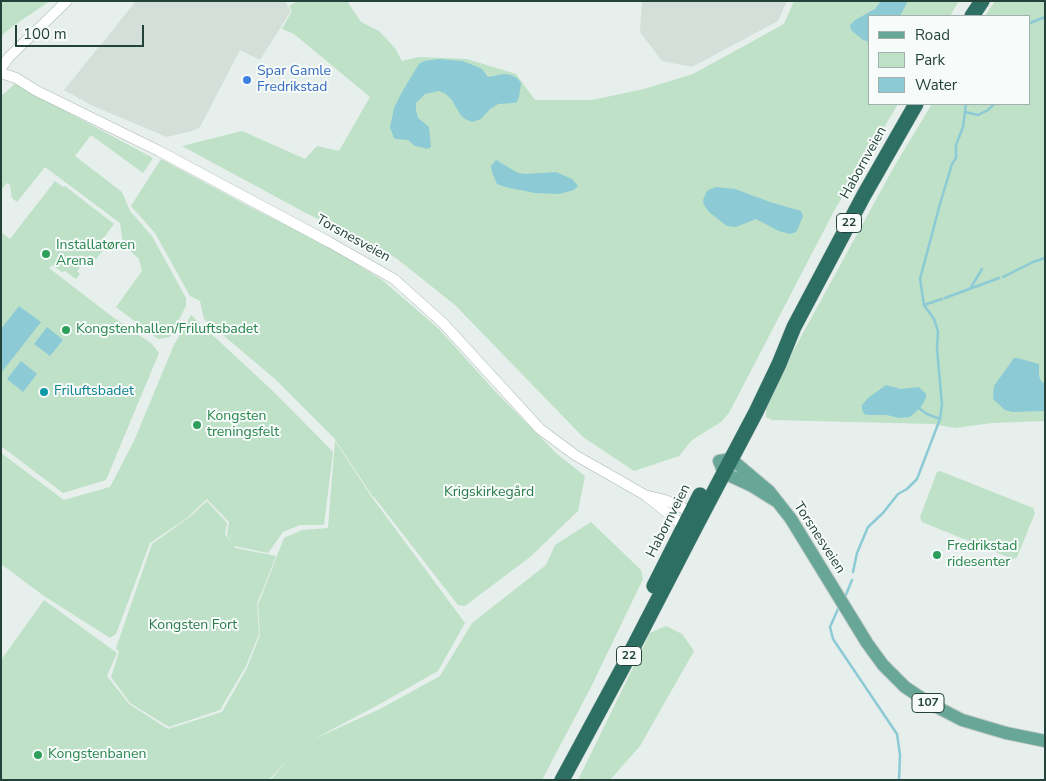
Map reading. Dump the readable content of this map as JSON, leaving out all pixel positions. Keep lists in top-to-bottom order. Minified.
{"streets":{"highway":["Habornveien","22"],"main road":["Torsnesveien","107"]},"crossings":[["Habornveien","Torsnesveien"]],"parks":["Krigskirkegård","Kongsten Fort"],"places":["Spar Gamle Fredrikstad","Installatøren Arena","Kongstenhallen/Friluftsbadet","Friluftsbadet","Kongsten treningsfelt","Fredrikstad ridesenter","Kongstenbanen"],"legend":["Road","Park","Water"],"scale_bar":"100 m"}
